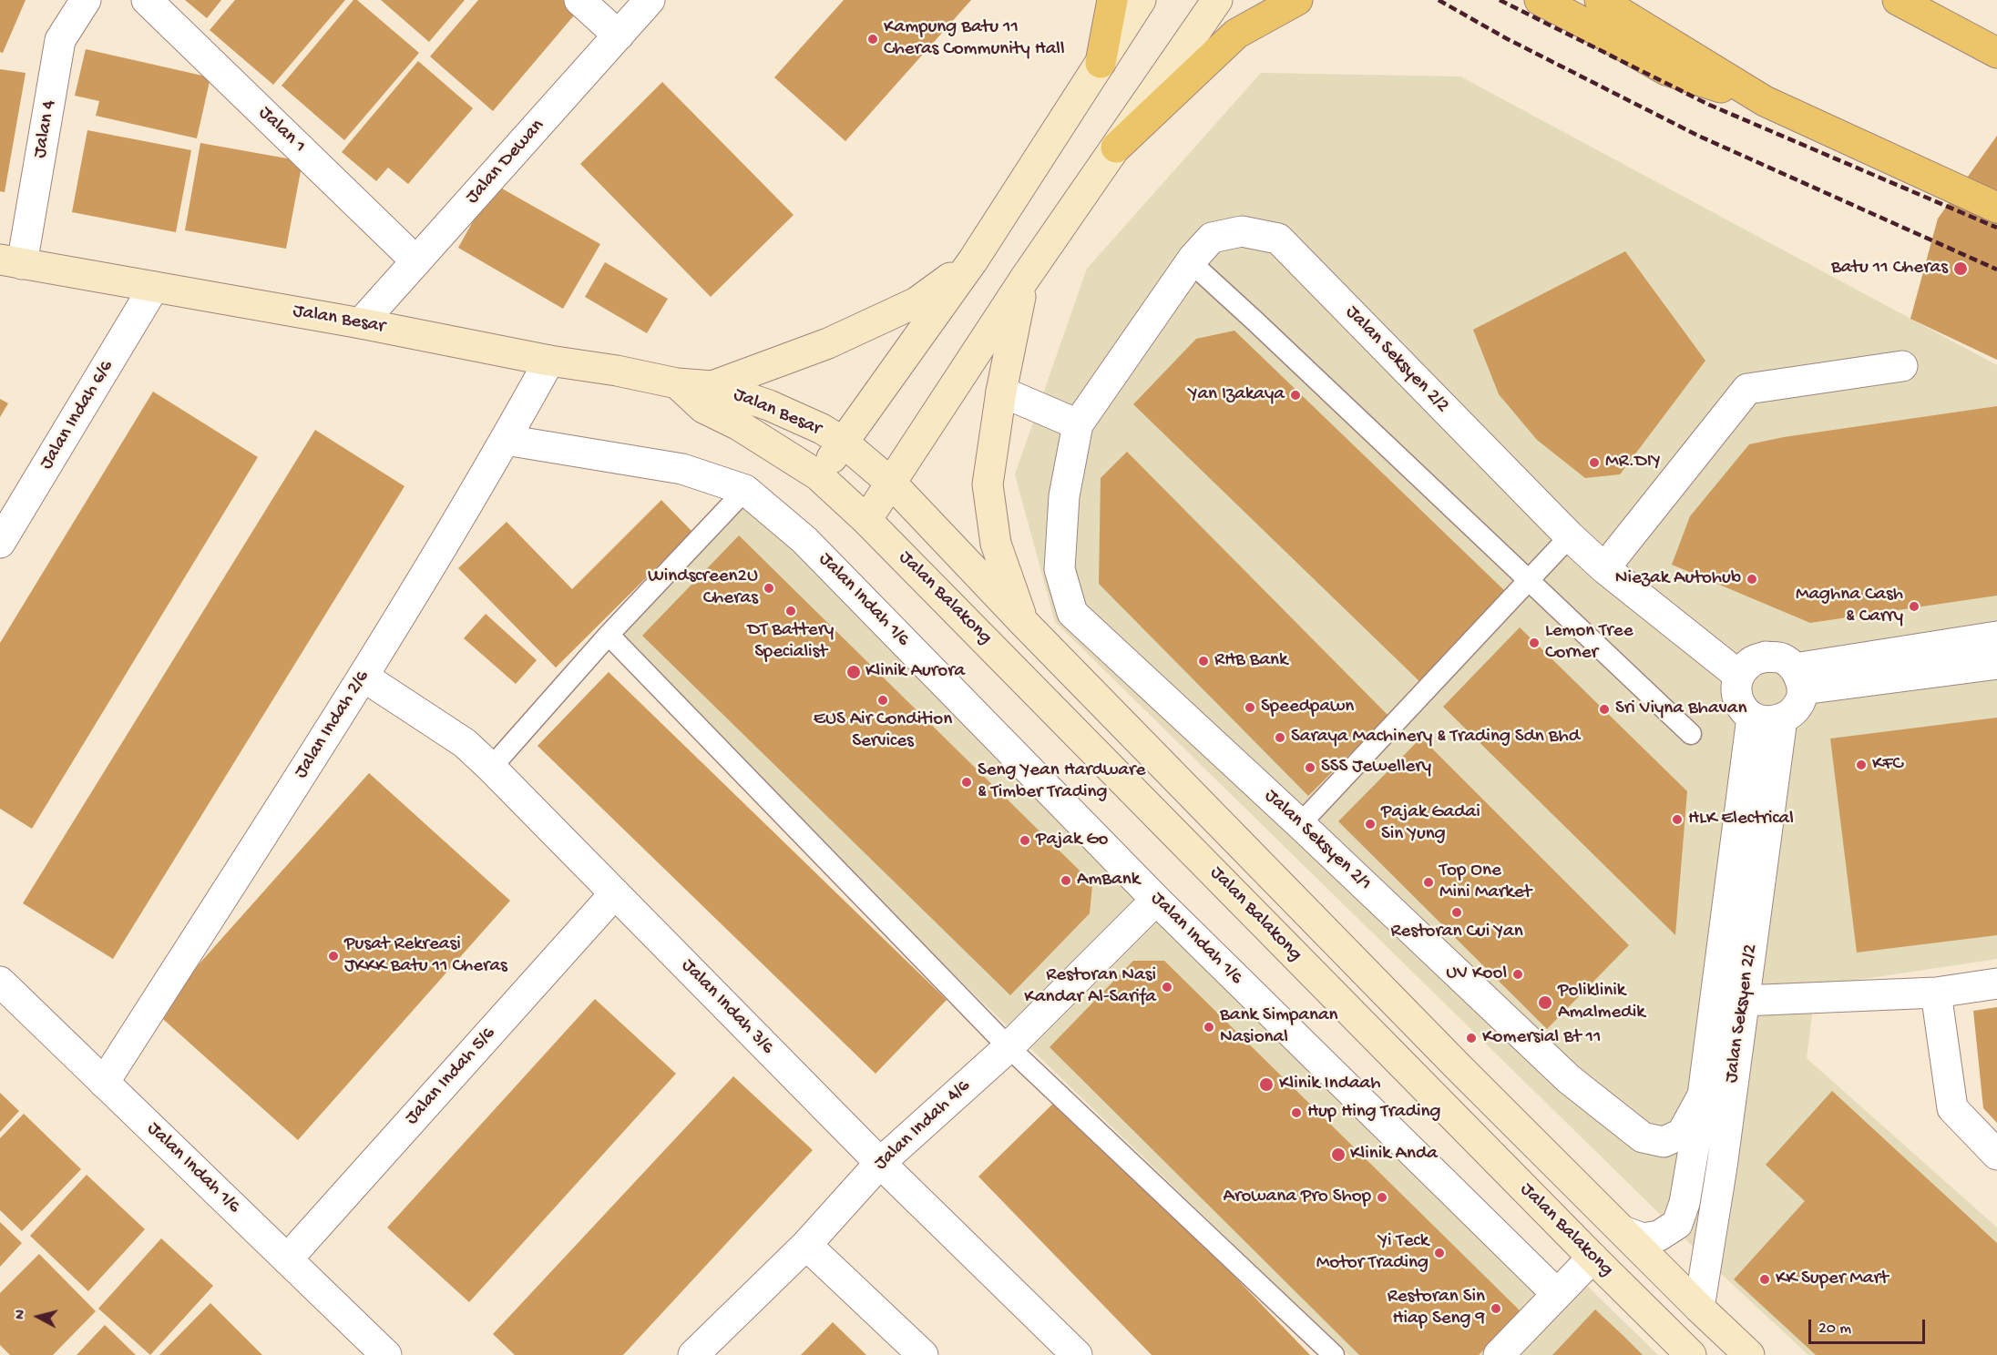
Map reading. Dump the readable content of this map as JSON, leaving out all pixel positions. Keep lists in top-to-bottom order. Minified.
{"streets":{"street":["Jalan 4","Jalan 1","Jalan Dewan","Jalan Besar","Jalan Seksyen 2/2","Jalan Indah 6/6","Jalan Balakong","Jalan Indah 1/6","Jalan Indah 2/6","Jalan Seksyen 2/1","Jalan Indah 3/6","Jalan Indah 5/6","Jalan Indah 4/6"]},"crossings":[["Jalan 4","Jalan Besar"],["Jalan 1","Jalan Dewan"],["Jalan Dewan","Jalan Besar"],["Jalan Besar","Jalan Indah 6/6"],["Jalan Besar","Jalan Balakong"],["Jalan Besar","Jalan Indah 2/6"],["Jalan Seksyen 2/2","Jalan Balakong"],["Jalan Seksyen 2/2","Jalan Seksyen 2/1"],["Jalan Indah 1/6","Jalan Indah 2/6"],["Jalan Indah 1/6","Jalan Indah 5/6"],["Jalan Indah 1/6","Jalan Indah 4/6"],["Jalan Indah 2/6","Jalan Indah 3/6"],["Jalan Indah 3/6","Jalan Indah 5/6"],["Jalan Indah 3/6","Jalan Indah 4/6"]],"places":["Kampung Batu 11 Cheras Community Hall","Batu 11 Cheras","Yan Izakaya","MR.DIY","Niezak Autohub","Windscreen2U Cheras","Maghna Cash & Carry","DT Battery Specialist","Lemon Tree Corner","RHB Bank","Klinik Aurora","EUS Air Condition Services","Speedpawn","Sri Viyna Bhavan","Saraya Machinery & Trading Sdn Bhd","KFC","SSS Jewellery","Seng Yean Hardware & Timber Trading","HLK Electrical","Pajak Gadai Sin Yung","Pajak Go","AmBank","Top One Mini Market","Restoran Cui Yan","Pusat Rekreasi JKKK Batu 11 Cheras","UV Kool","Restoran Nasi Kandar Al-Sarifa","Poliklinik Amalmedik","Bank Simpanan Nasional","Komersial Bt 11","Klinik Indaah","Hup Hing Trading","Klinik Anda","Arowana Pro Shop","Yi Teck Motor Trading","KK Super Mart","Restoran Sin Hiap Seng 9"],"scale_bar":"20 m","north":"left"}
